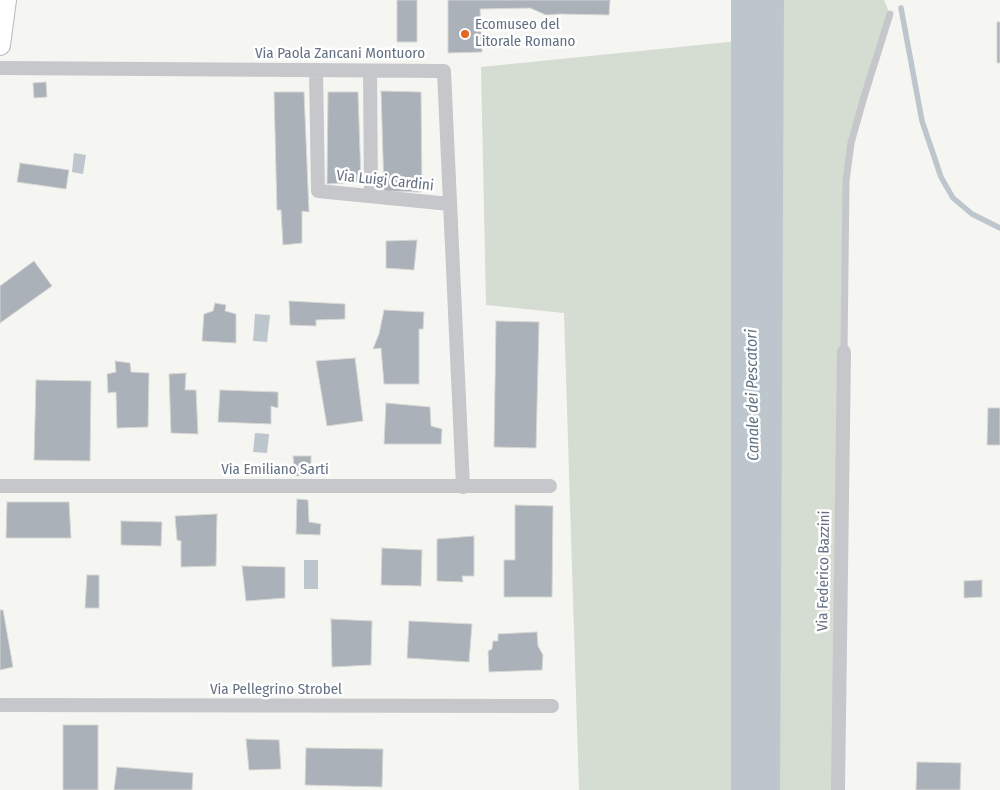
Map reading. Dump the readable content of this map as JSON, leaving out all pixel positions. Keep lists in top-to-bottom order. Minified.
{"streets":{"street":["Via Paola Zancani Montuoro","Via Luigi Cardini","Via Emiliano Sarti","Via Federico Bazzini","Via Pellegrino Strobel"]},"crossings":[["Via Paola Zancani Montuoro","Via Luigi Cardini"],["Via Paola Zancani Montuoro","Via Emiliano Sarti"]],"water":["Canale dei Pescatori"],"places":["Ecomuseo del Litorale Romano"]}
